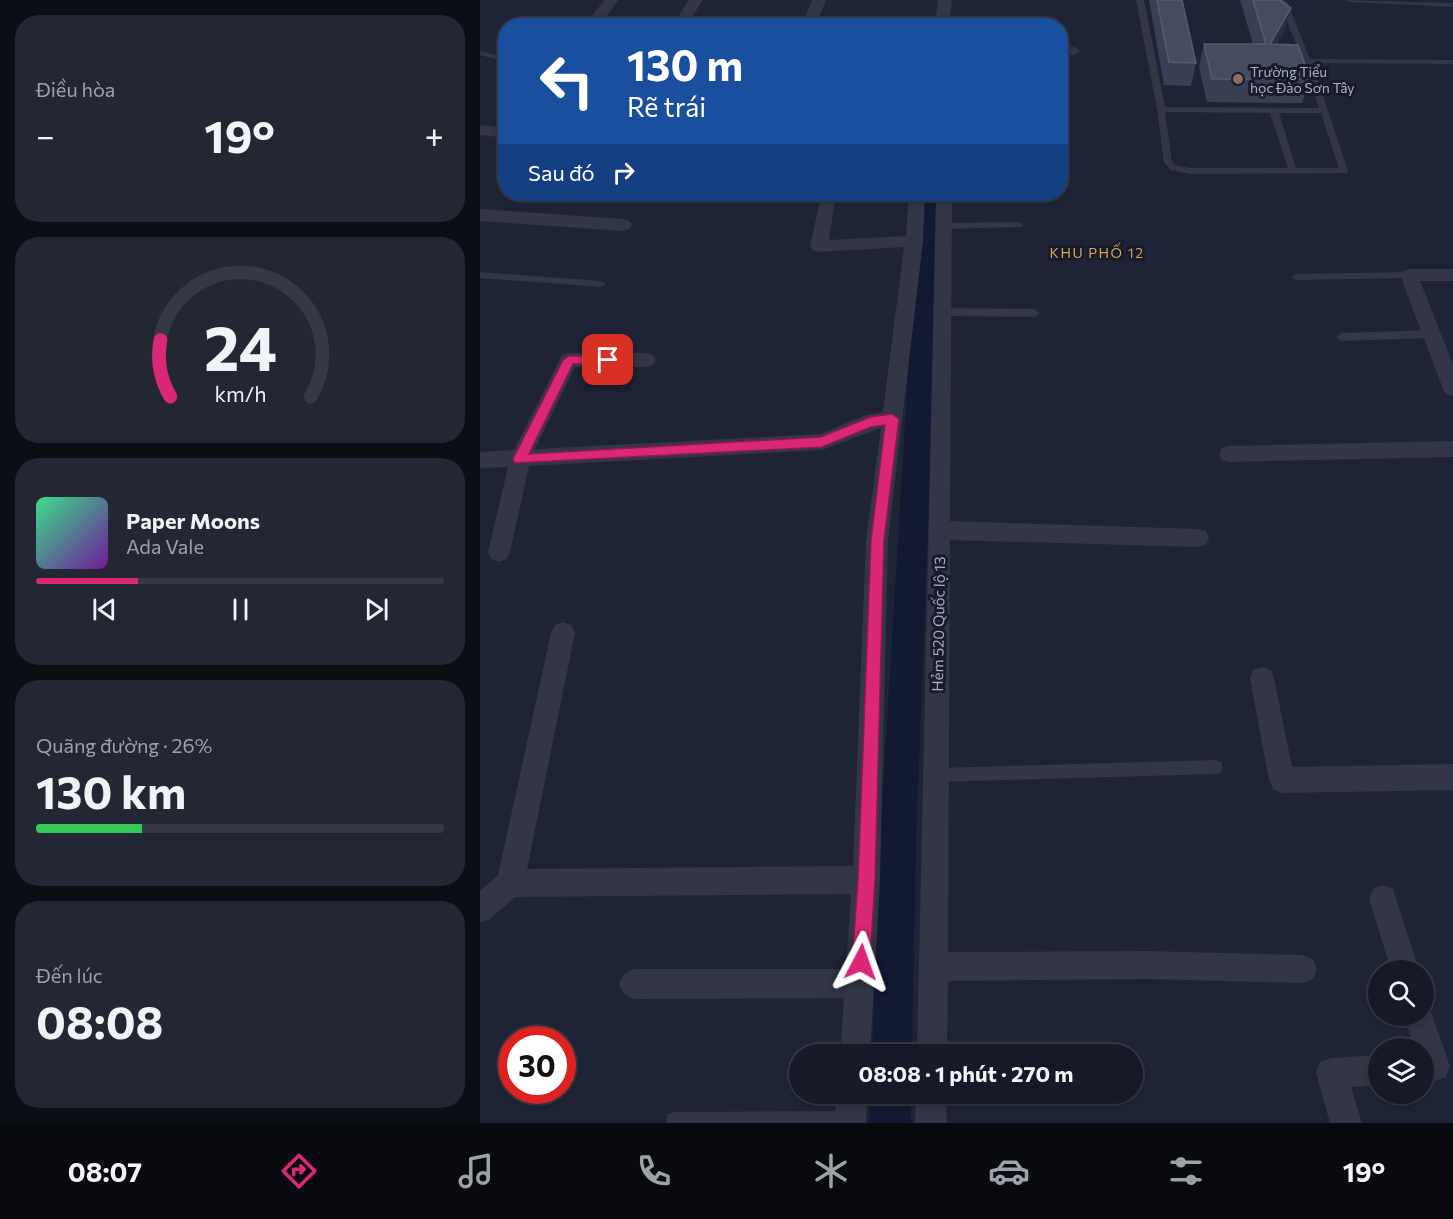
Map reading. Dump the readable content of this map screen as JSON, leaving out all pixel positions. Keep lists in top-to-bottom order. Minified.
{"streets":{"street":["Hẻm 520 Quốc lộ 13"]},"districts":["KHU PHỐ 12"],"places":["Trường Tiểu học Đào Sơn Tây"],"page":{"tile":["Điều hòa",["Quãng đường · 26%","130 km"],["Đến lúc","08:08"]],"turn":["130 m","Rẽ trái"],"heat":["−","19°","+"],"then":"Sau đó","song":["Paper Moons","Ada Vale"],"limit":"30","trip":"08:08 · 1 phút · 270 m","tabs":["08:07","19°"],"gauge":["24","km/h"]}}
